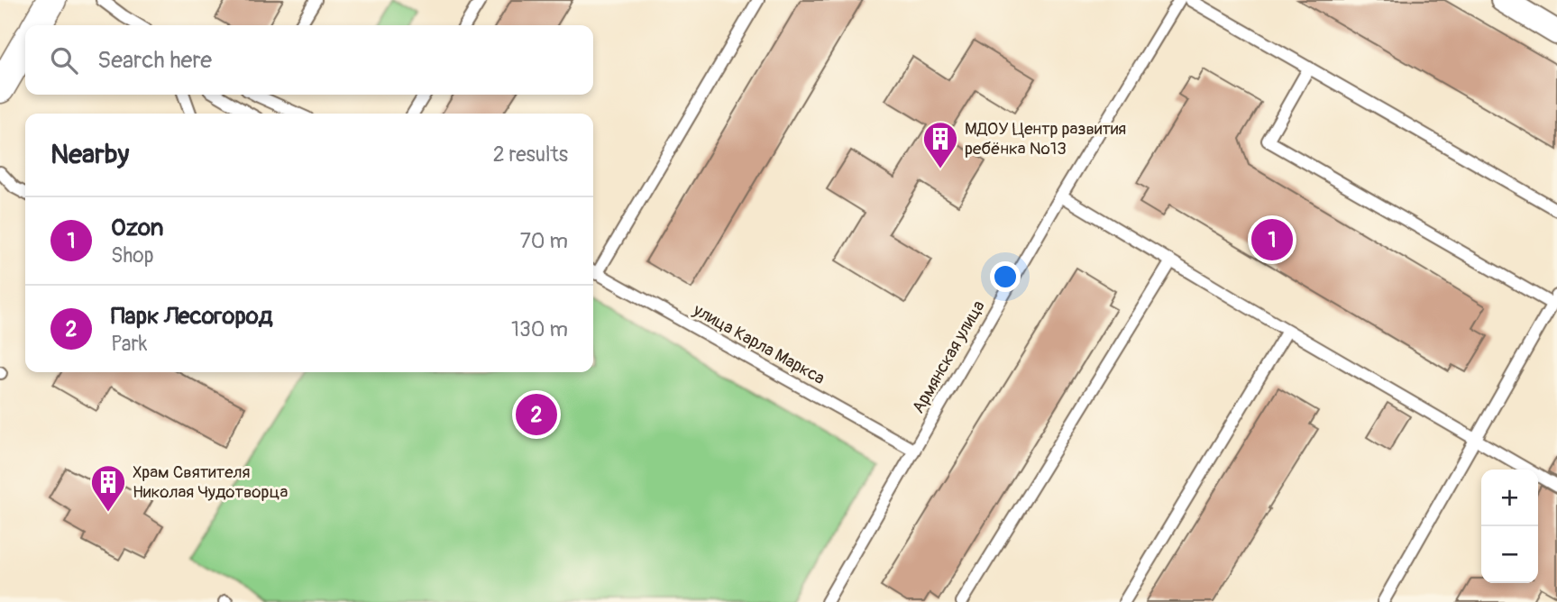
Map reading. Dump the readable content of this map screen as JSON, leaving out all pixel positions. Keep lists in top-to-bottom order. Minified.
{"streets":{"lane":["улица Карла Маркса","Армянская улица"]},"crossings":[["улица Карла Маркса","Армянская улица"]],"places":{"building":["МДОУ Центр развития ребёнка №13","Храм Святителя Николая Чудотворца"]},"page":{"search":"Search here","heading":["Nearby","2 results"],"list":[{"mark":"1","name":"Ozon","note":"Shop","value":"70 m"},{"mark":"2","name":"Парк Лесогород","note":"Park","value":"130 m"}],"pins":["1","2"],"map_buttons":["+","−"]}}
